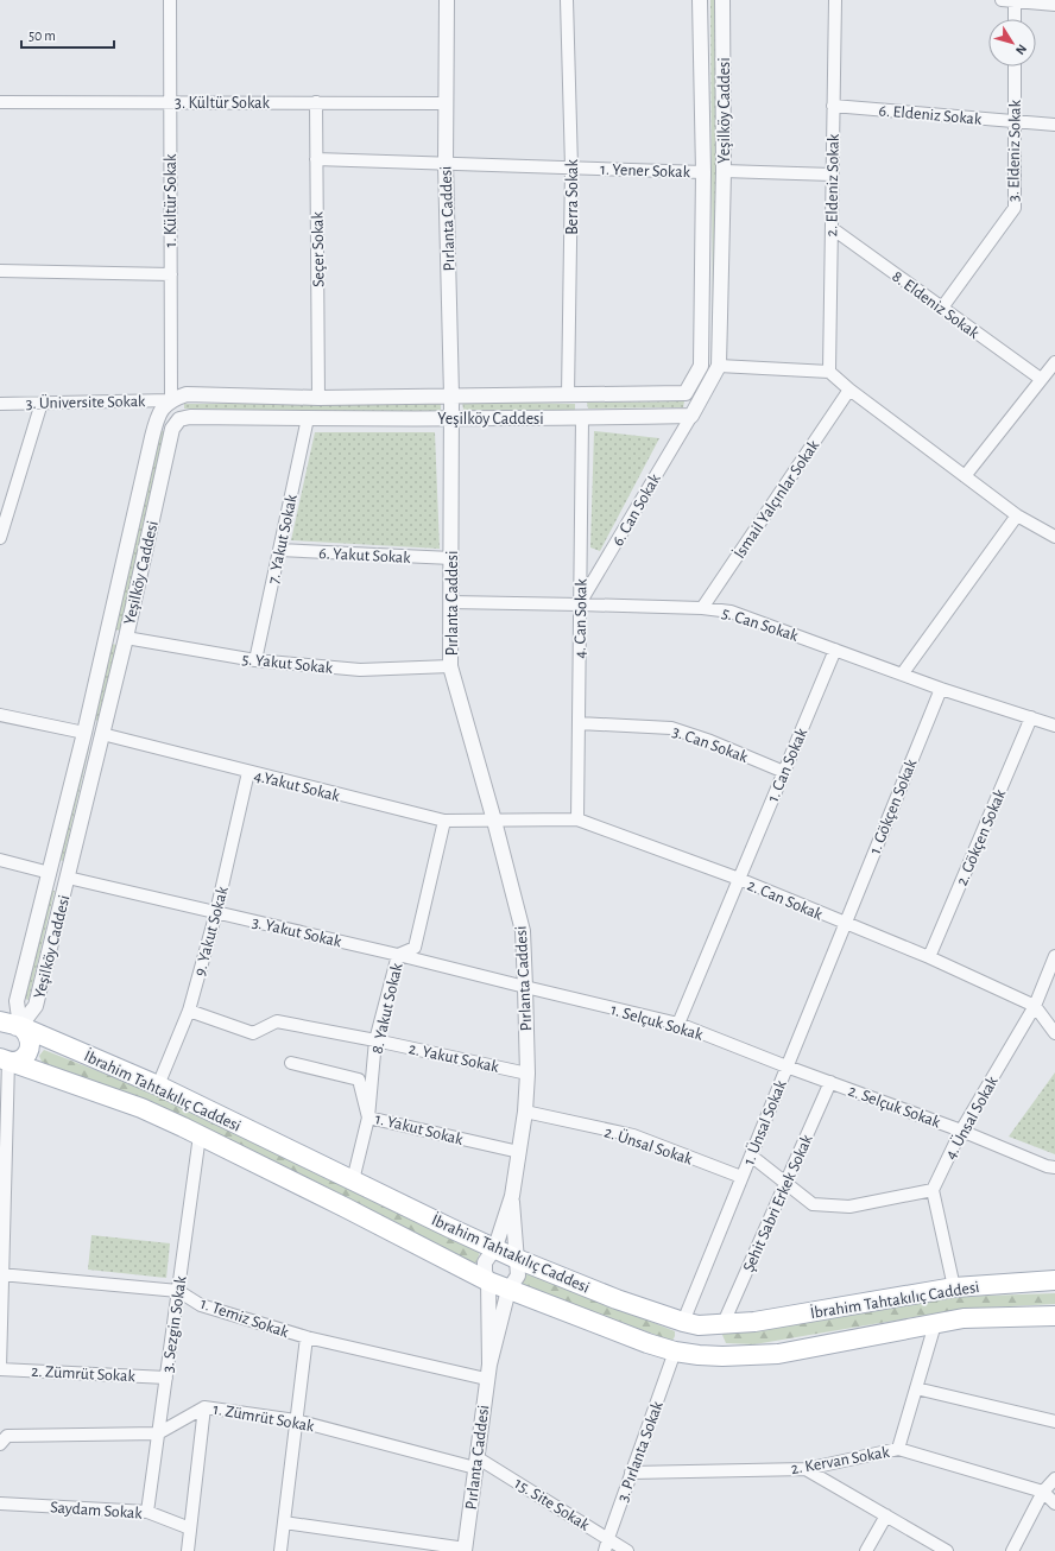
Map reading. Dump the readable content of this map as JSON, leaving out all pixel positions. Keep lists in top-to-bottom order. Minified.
{"streets":{"main road":["İbrahim Tahtakılıç Caddesi"],"street":["3. Kültür Sokak","Yeşilköy Caddesi","6. Eldeniz Sokak","3. Eldeniz Sokak","1. Yener Sokak","2. Eldeniz Sokak","Berra Sokak","1. Kültür Sokak","Pırlanta Caddesi","Seçer Sokak","8. Eldeniz Sokak","3. Üniversite Sokak","İsmail Yalçınlar Sokak","6. Can Sokak","7. Yakut Sokak","6. Yakut Sokak","4. Can Sokak","5. Can Sokak","5. Yakut Sokak","3. Can Sokak","1. Can Sokak","4.Yakut Sokak","1. Gökçen Sokak","2. Gökçen Sokak","2. Can Sokak","9. Yakut Sokak","3. Yakut Sokak","8. Yakut Sokak","1. Selçuk Sokak","2. Yakut Sokak","2. Selçuk Sokak","4. Ünsal Sokak","1. Ünsal Sokak","1. Yakut Sokak","2. Ünsal Sokak","Şehit Sabri Erkek Sokak","1. Temiz Sokak","3. Sezgin Sokak","2. Zümrüt Sokak","1. Zümrüt Sokak","3. Pırlanta Sokak","2. Kervan Sokak","15. Site Sokak","Saydam Sokak"]},"crossings":[["3. Kültür Sokak","1. Kültür Sokak"],["3. Kültür Sokak","Pırlanta Caddesi"],["3. Kültür Sokak","Seçer Sokak"],["Yeşilköy Caddesi","1. Yener Sokak"],["Yeşilköy Caddesi","Berra Sokak"],["Yeşilköy Caddesi","1. Kültür Sokak"],["Yeşilköy Caddesi","Pırlanta Caddesi"],["Yeşilköy Caddesi","Seçer Sokak"],["Yeşilköy Caddesi","3. Üniversite Sokak"],["Yeşilköy Caddesi","6. Can Sokak"],["Yeşilköy Caddesi","7. Yakut Sokak"],["Yeşilköy Caddesi","4. Can Sokak"],["Yeşilköy Caddesi","5. Yakut Sokak"],["Yeşilköy Caddesi","4.Yakut Sokak"],["Yeşilköy Caddesi","3. Yakut Sokak"],["Yeşilköy Caddesi","İbrahim Tahtakılıç Caddesi"],["6. Eldeniz Sokak","3. Eldeniz Sokak"],["6. Eldeniz Sokak","2. Eldeniz Sokak"],["3. Eldeniz Sokak","8. Eldeniz Sokak"],["1. Yener Sokak","Berra Sokak"],["1. Yener Sokak","Pırlanta Caddesi"],["1. Yener Sokak","Seçer Sokak"],["2. Eldeniz Sokak","8. Eldeniz Sokak"],["1. Kültür Sokak","3. Üniversite Sokak"],["Pırlanta Caddesi","6. Yakut Sokak"],["Pırlanta Caddesi","5. Can Sokak"],["Pırlanta Caddesi","5. Yakut Sokak"],["Pırlanta Caddesi","4.Yakut Sokak"],["Pırlanta Caddesi","2. Can Sokak"],["Pırlanta Caddesi","3. Yakut Sokak"],["Pırlanta Caddesi","1. Selçuk Sokak"],["Pırlanta Caddesi","2. Yakut Sokak"],["Pırlanta Caddesi","İbrahim Tahtakılıç Caddesi"],["Pırlanta Caddesi","1. Yakut Sokak"],["Pırlanta Caddesi","2. Ünsal Sokak"],["Pırlanta Caddesi","1. Temiz Sokak"],["Pırlanta Caddesi","1. Zümrüt Sokak"],["Pırlanta Caddesi","15. Site Sokak"],["İsmail Yalçınlar Sokak","5. Can Sokak"],["6. Can Sokak","4. Can Sokak"],["6. Can Sokak","5. Can Sokak"],["7. Yakut Sokak","6. Yakut Sokak"],["7. Yakut Sokak","5. Yakut Sokak"],["4. Can Sokak","5. Can Sokak"],["4. Can Sokak","3. Can Sokak"],["4. Can Sokak","2. Can Sokak"],["5. Can Sokak","1. Can Sokak"],["5. Can Sokak","1. Gökçen Sokak"],["5. Can Sokak","2. Gökçen Sokak"],["3. Can Sokak","1. Can Sokak"],["1. Can Sokak","2. Can Sokak"],["4.Yakut Sokak","2. Can Sokak"],["4.Yakut Sokak","9. Yakut Sokak"],["4.Yakut Sokak","8. Yakut Sokak"],["1. Gökçen Sokak","2. Can Sokak"],["1. Gökçen Sokak","1. Ünsal Sokak"],["2. Gökçen Sokak","2. Can Sokak"],["2. Can Sokak","4. Ünsal Sokak"],["2. Can Sokak","1. Ünsal Sokak"],["9. Yakut Sokak","3. Yakut Sokak"],["9. Yakut Sokak","2. Yakut Sokak"],["9. Yakut Sokak","İbrahim Tahtakılıç Caddesi"],["3. Yakut Sokak","8. Yakut Sokak"],["3. Yakut Sokak","1. Selçuk Sokak"],["8. Yakut Sokak","2. Yakut Sokak"],["8. Yakut Sokak","İbrahim Tahtakılıç Caddesi"],["8. Yakut Sokak","1. Yakut Sokak"],["1. Selçuk Sokak","2. Selçuk Sokak"],["1. Selçuk Sokak","1. Ünsal Sokak"],["İbrahim Tahtakılıç Caddesi","1. Ünsal Sokak"],["İbrahim Tahtakılıç Caddesi","Şehit Sabri Erkek Sokak"],["İbrahim Tahtakılıç Caddesi","3. Sezgin Sokak"],["İbrahim Tahtakılıç Caddesi","3. Pırlanta Sokak"],["2. Selçuk Sokak","4. Ünsal Sokak"],["2. Selçuk Sokak","1. Ünsal Sokak"],["2. Selçuk Sokak","Şehit Sabri Erkek Sokak"],["1. Ünsal Sokak","2. Ünsal Sokak"],["1. Temiz Sokak","3. Sezgin Sokak"],["3. Sezgin Sokak","2. Zümrüt Sokak"],["3. Sezgin Sokak","1. Zümrüt Sokak"],["3. Sezgin Sokak","Saydam Sokak"],["1. Zümrüt Sokak","15. Site Sokak"],["3. Pırlanta Sokak","2. Kervan Sokak"],["3. Pırlanta Sokak","15. Site Sokak"]],"scale_bar":"50 m","north":"bottom right"}
